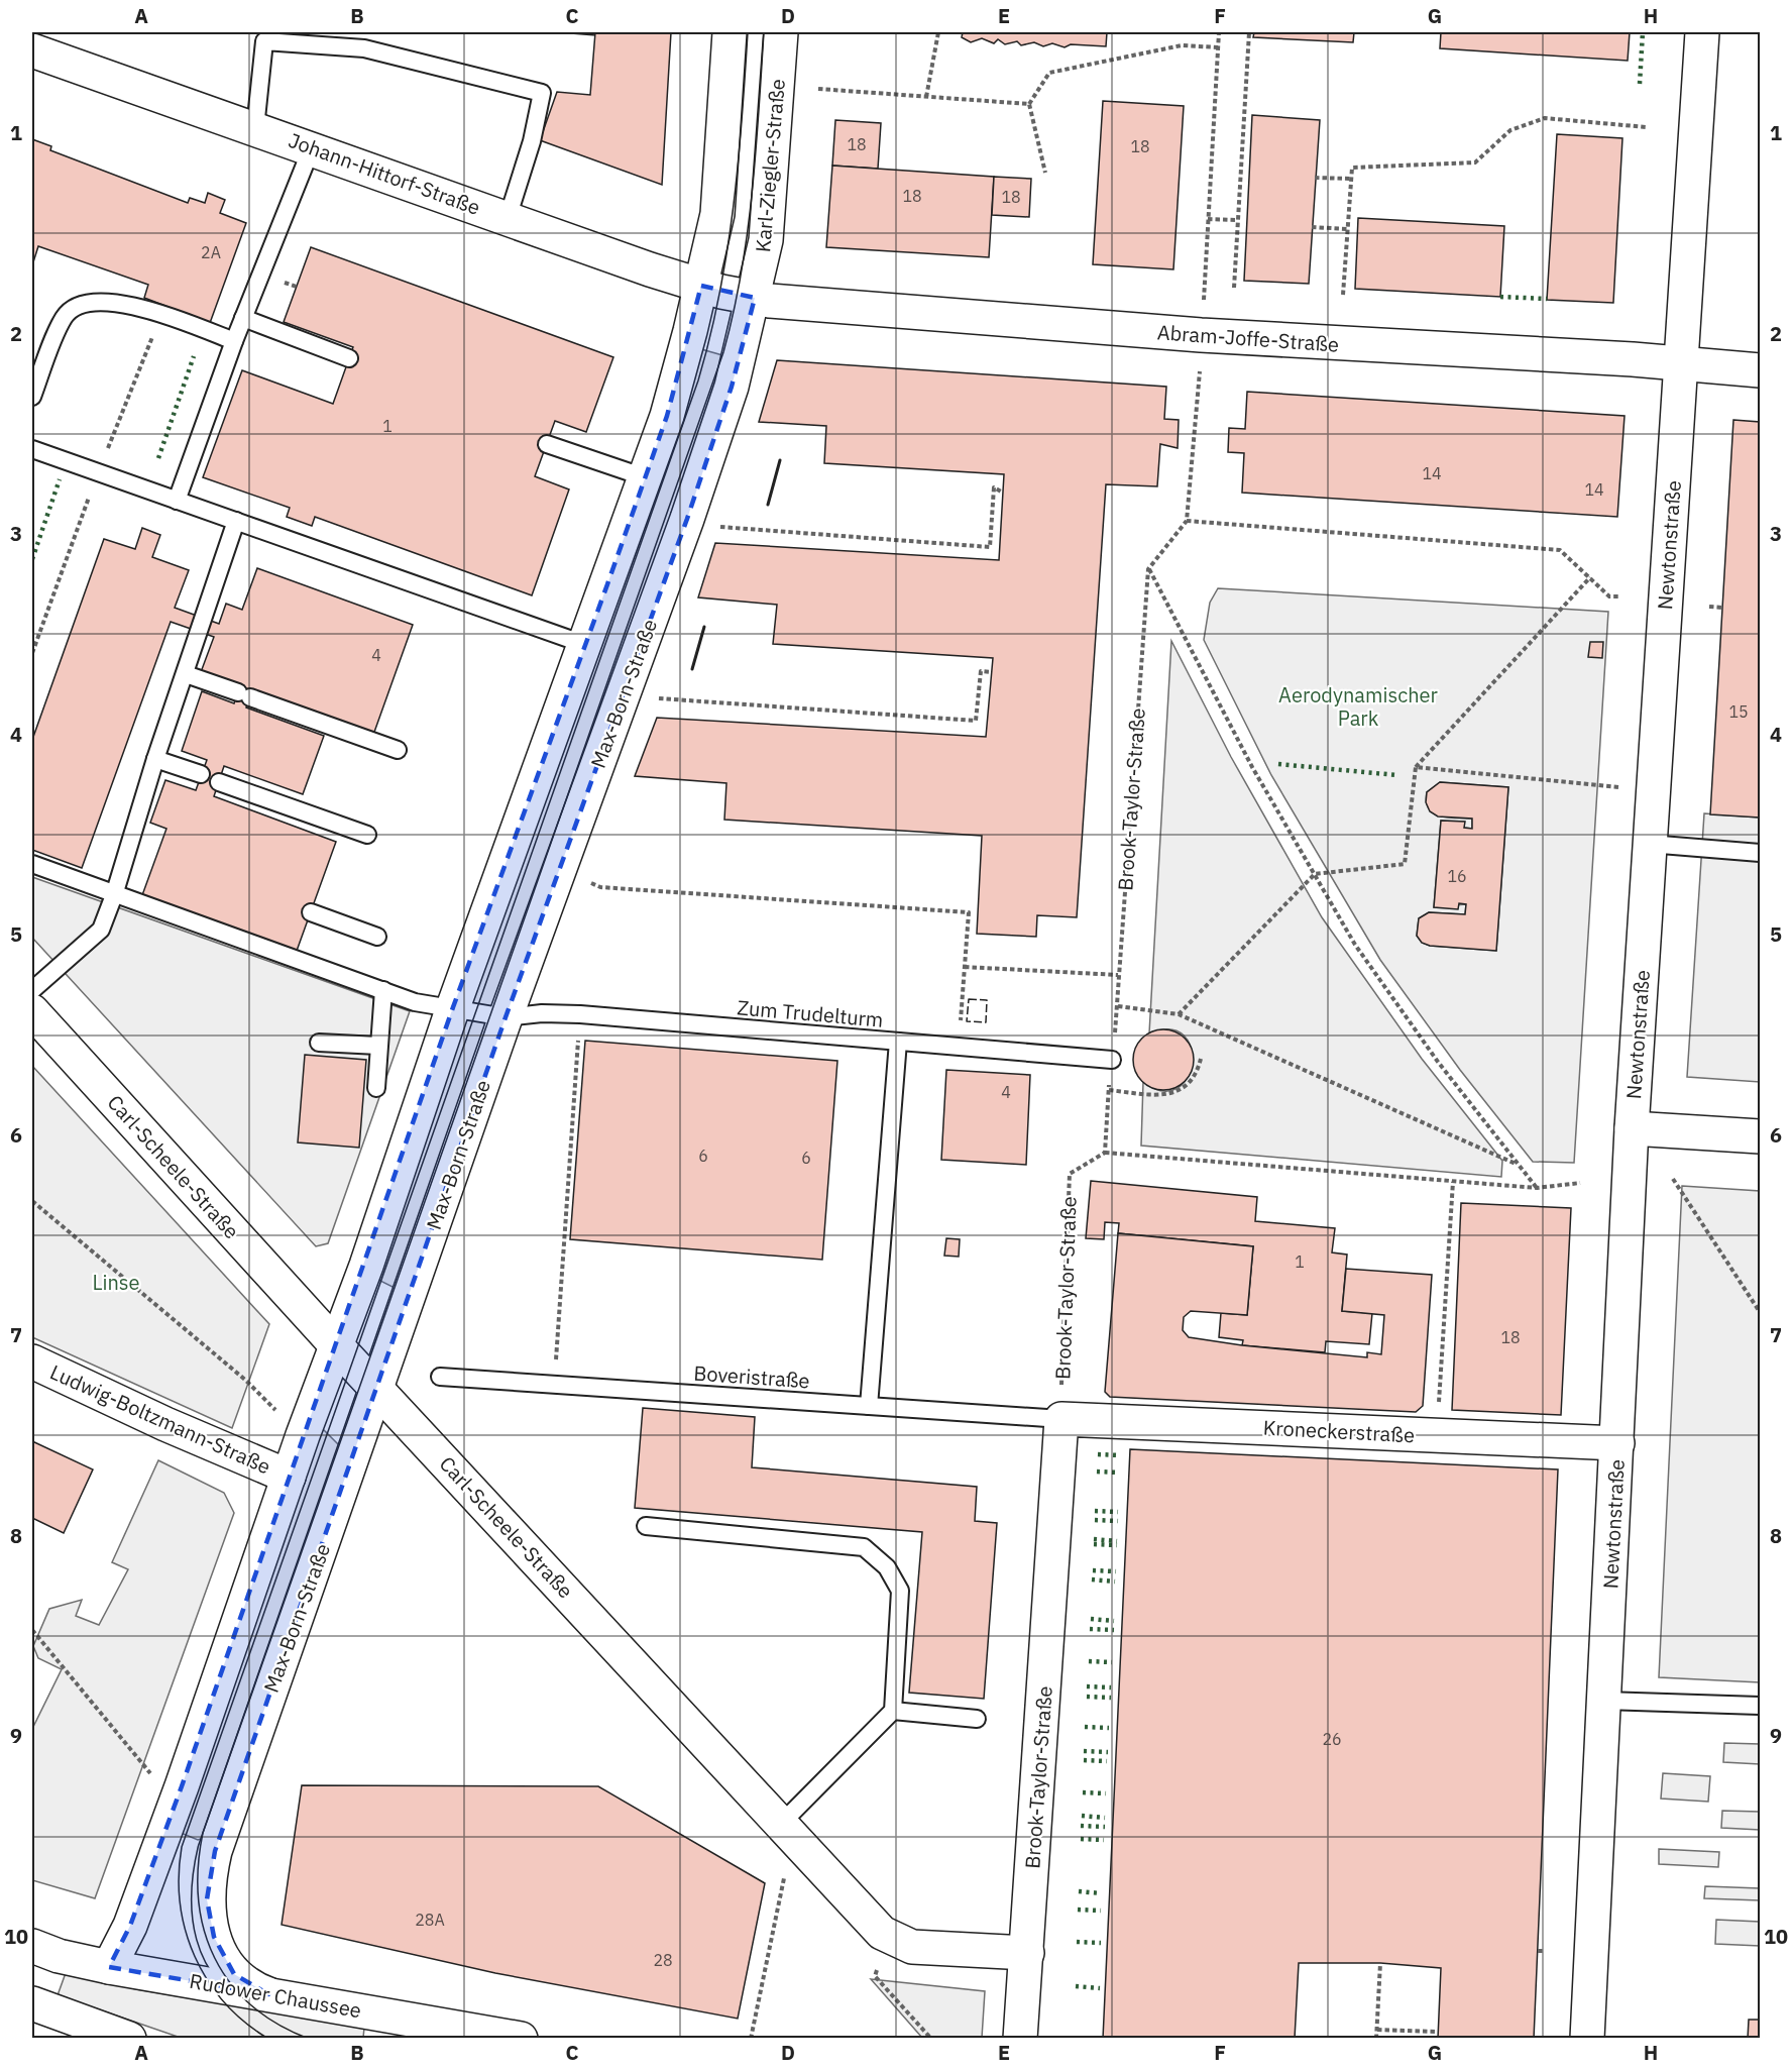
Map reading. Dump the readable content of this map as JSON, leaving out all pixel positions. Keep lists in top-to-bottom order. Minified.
{"streets":{"street":["Karl-Ziegler-Straße","Johann-Hittorf-Straße","Abram-Joffe-Straße","Newtonstraße","Max-Born-Straße","Brook-Taylor-Straße","Carl-Scheele-Straße","Ludwig-Boltzmann-Straße","Kroneckerstraße","Rudower Chaussee"],"lane":["Zum Trudelturm","Boveristraße"]},"crossings":[["Karl-Ziegler-Straße","Johann-Hittorf-Straße"],["Karl-Ziegler-Straße","Abram-Joffe-Straße"],["Karl-Ziegler-Straße","Max-Born-Straße"],["Johann-Hittorf-Straße","Abram-Joffe-Straße"],["Johann-Hittorf-Straße","Max-Born-Straße"],["Abram-Joffe-Straße","Newtonstraße"],["Abram-Joffe-Straße","Max-Born-Straße"],["Newtonstraße","Kroneckerstraße"],["Max-Born-Straße","Zum Trudelturm"],["Max-Born-Straße","Carl-Scheele-Straße"],["Max-Born-Straße","Rudower Chaussee"],["Brook-Taylor-Straße","Zum Trudelturm"],["Brook-Taylor-Straße","Carl-Scheele-Straße"],["Brook-Taylor-Straße","Boveristraße"],["Brook-Taylor-Straße","Kroneckerstraße"],["Boveristraße","Kroneckerstraße"]],"parks":["Aerodynamischer Park","Linse"],"house_numbers":["18","18","18","18","2A","1","14","14","4","15","16","4","6","6","1","18","26","28A","28"],"grid":{"columns":["A","B","C","D","E","F","G","H"],"rows":["1","2","3","4","5","6","7","8","9","10"]}}
